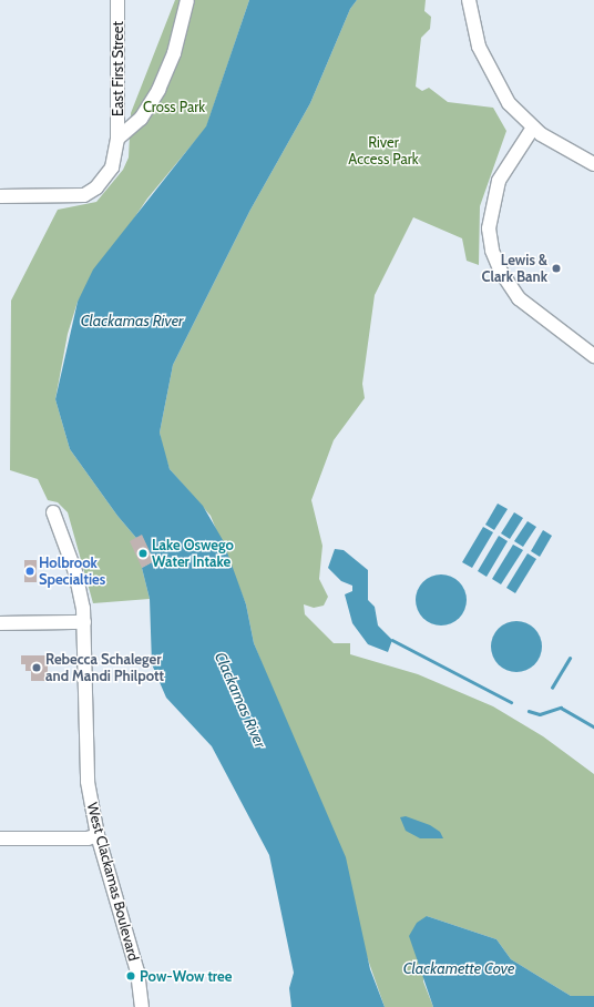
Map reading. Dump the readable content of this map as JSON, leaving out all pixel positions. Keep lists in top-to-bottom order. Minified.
{"streets":{"street":["East First Street","West Clackamas Boulevard"]},"water":["Clackamas River","Clackamette Cove"],"parks":["Cross Park","River Access Park"],"places":["Lewis & Clark Bank","Lake Oswego Water Intake","Holbrook Specialties","Rebecca Schaleger and Mandi Philpott","Pow-Wow tree"]}
